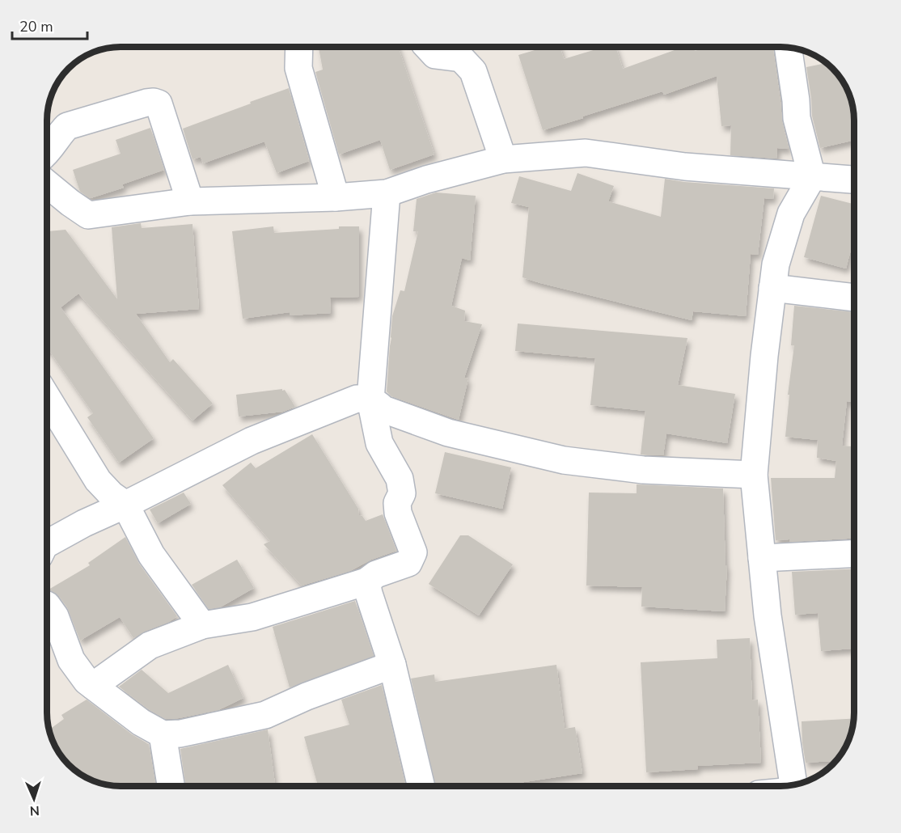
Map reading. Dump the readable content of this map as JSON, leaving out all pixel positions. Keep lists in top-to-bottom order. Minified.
{"scale_bar":"20 m","north":"bottom"}
